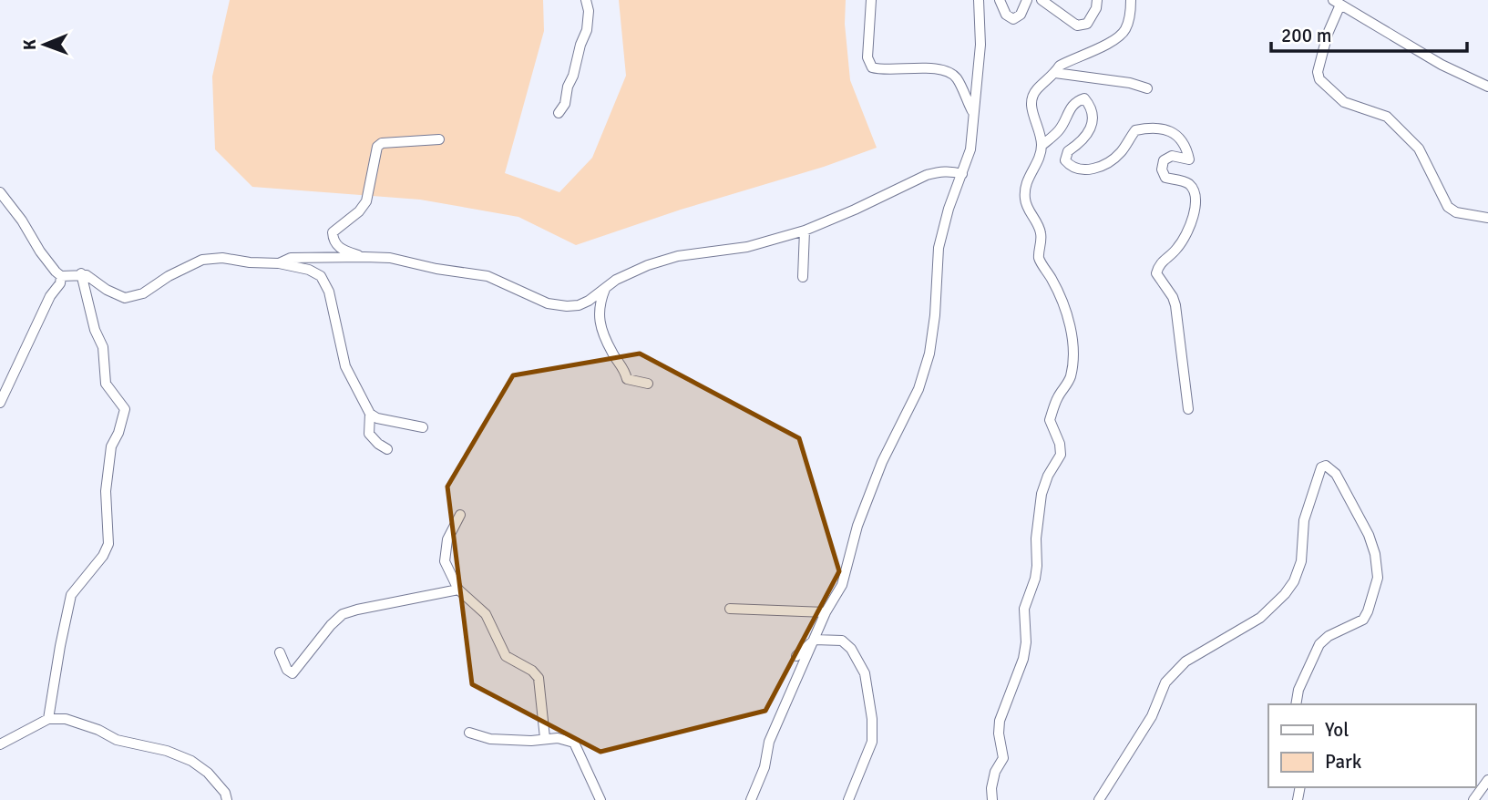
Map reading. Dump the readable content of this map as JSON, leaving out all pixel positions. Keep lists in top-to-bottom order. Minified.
{"legend":["Yol","Park"],"scale_bar":"200 m","north":"left"}
